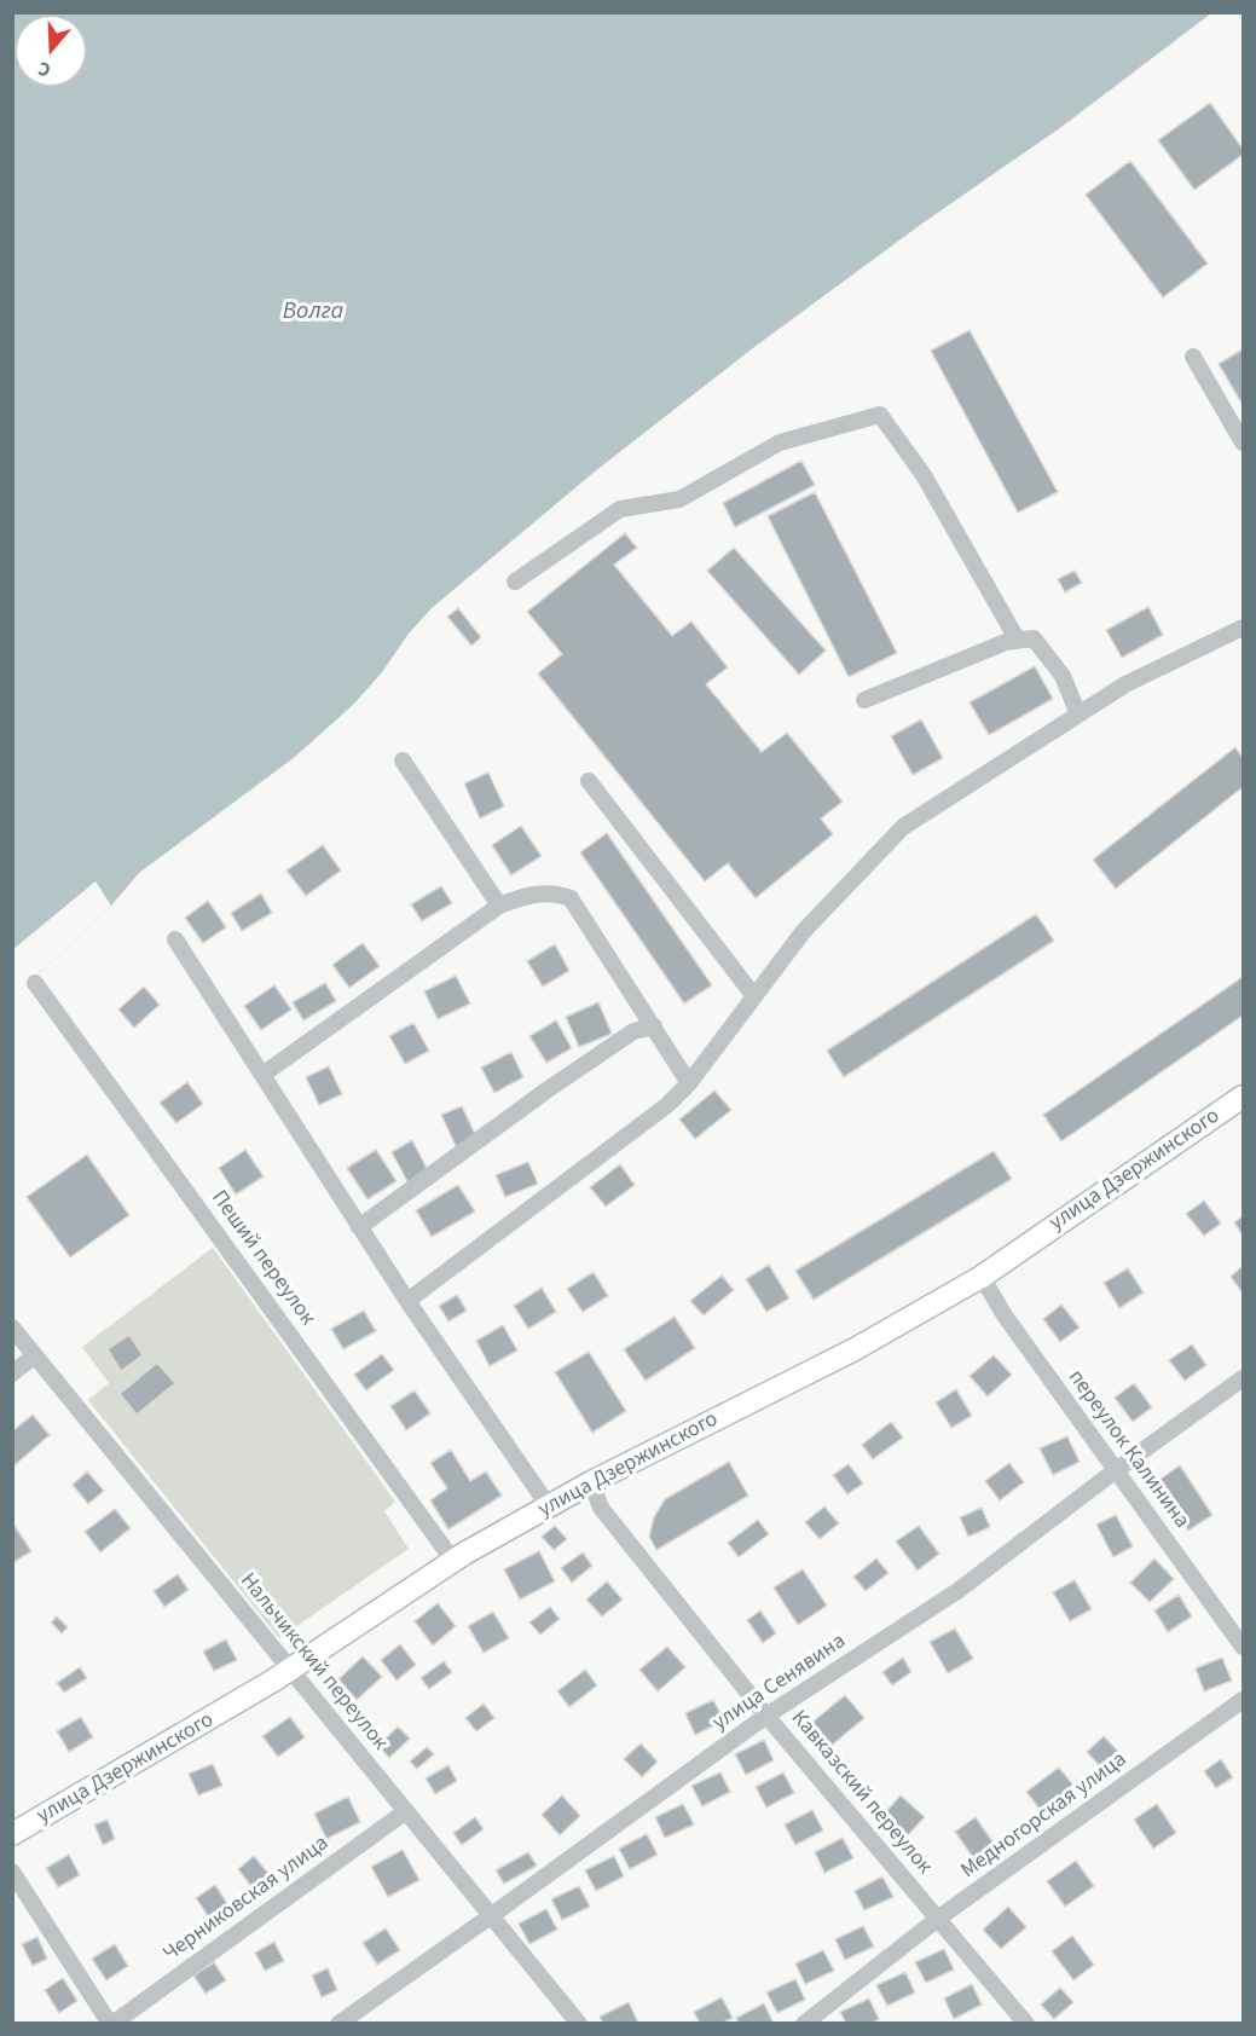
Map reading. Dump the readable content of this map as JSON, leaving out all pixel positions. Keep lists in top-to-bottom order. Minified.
{"streets":{"main road":["улица Дзержинского"],"street":["Пеший переулок","переулок Калинина","Нальчикский переулок","улица Сенявина","Кавказский переулок","Медногорская улица","Черниковская улица"]},"crossings":[["улица Дзержинского","Пеший переулок"],["улица Дзержинского","переулок Калинина"],["улица Дзержинского","Нальчикский переулок"],["улица Дзержинского","Кавказский переулок"],["переулок Калинина","улица Сенявина"],["Нальчикский переулок","улица Сенявина"],["Нальчикский переулок","Черниковская улица"],["улица Сенявина","Кавказский переулок"],["Кавказский переулок","Медногорская улица"]],"water":["Волга"],"north":"bottom"}
